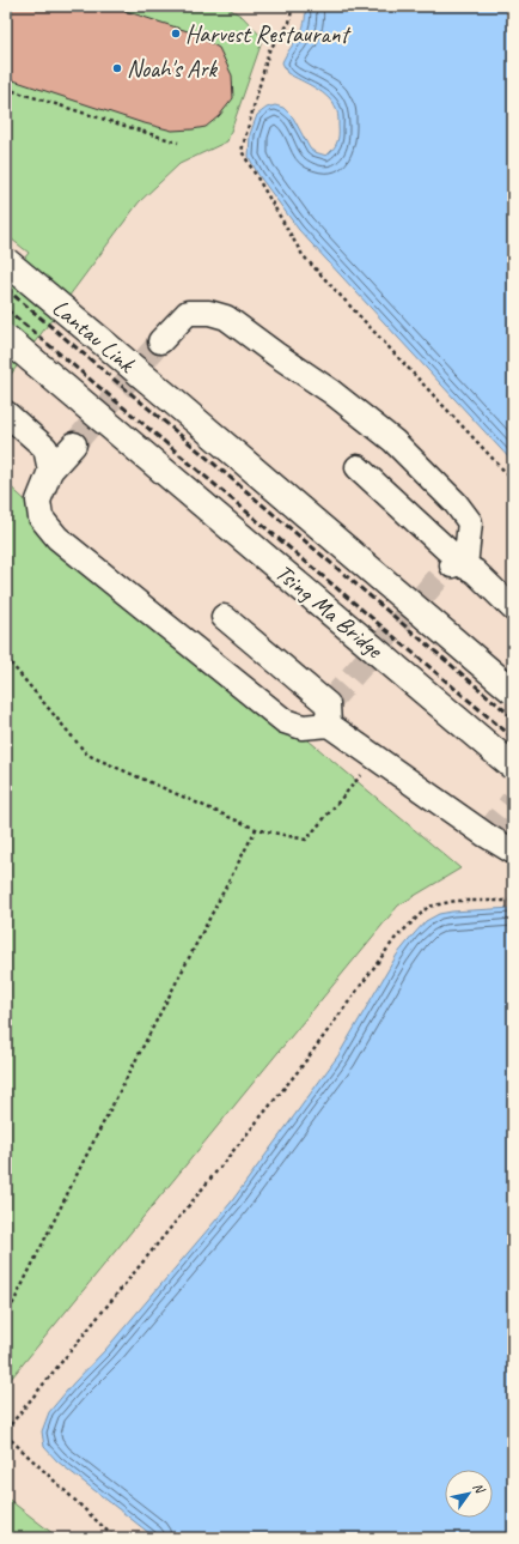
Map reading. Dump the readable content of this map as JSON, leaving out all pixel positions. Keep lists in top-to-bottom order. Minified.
{"streets":{"highway":["Lantau Link","Tsing Ma Bridge"]},"places":["Harvest Restaurant","Noah's Ark"],"north":"top right"}
